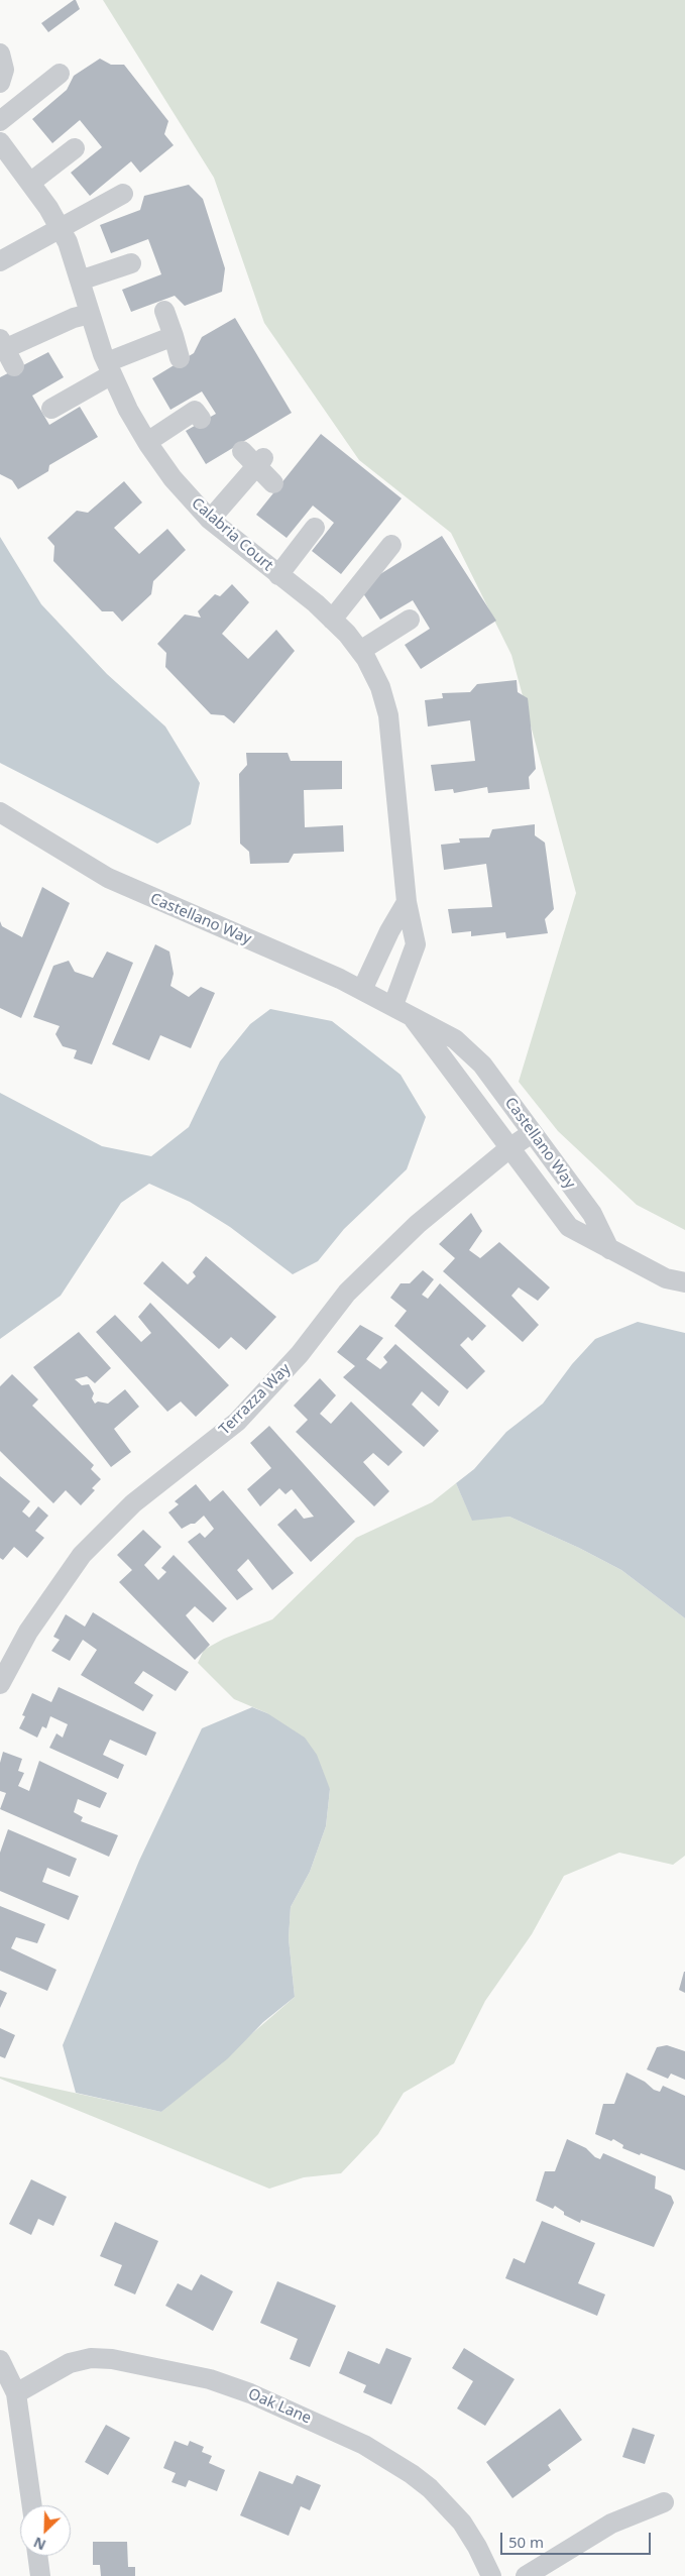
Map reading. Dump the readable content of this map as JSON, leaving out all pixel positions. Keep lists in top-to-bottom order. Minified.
{"streets":{"street":["Calabria Court","Castellano Way","Terrazza Way","Oak Lane"]},"crossings":[["Calabria Court","Castellano Way"],["Castellano Way","Terrazza Way"]],"scale_bar":"50 m","north":"bottom left"}
